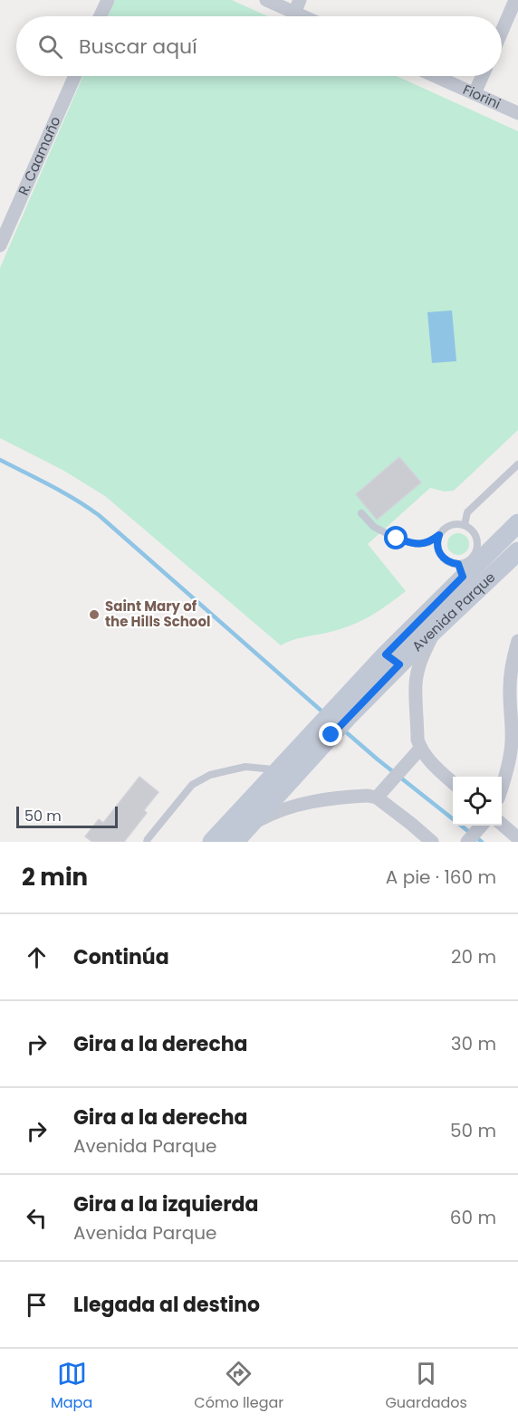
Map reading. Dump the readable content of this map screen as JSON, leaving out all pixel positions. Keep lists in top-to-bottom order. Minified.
{"streets":{"street":["Fiorini","R. Caamaño","Avenida Parque"]},"places":["Saint Mary of the Hills School"],"scale_bar":"50 m","page":{"search":"Buscar aquí","scale":"50 m","heading":["2 min","A pie · 160 m"],"list":[["Continúa","20 m"],["Gira a la derecha","30 m"],["Gira a la derecha","Avenida Parque","50 m"],["Gira a la izquierda","Avenida Parque","60 m"],"Llegada al destino"],"nav":["Mapa","Cómo llegar","Guardados"]}}
